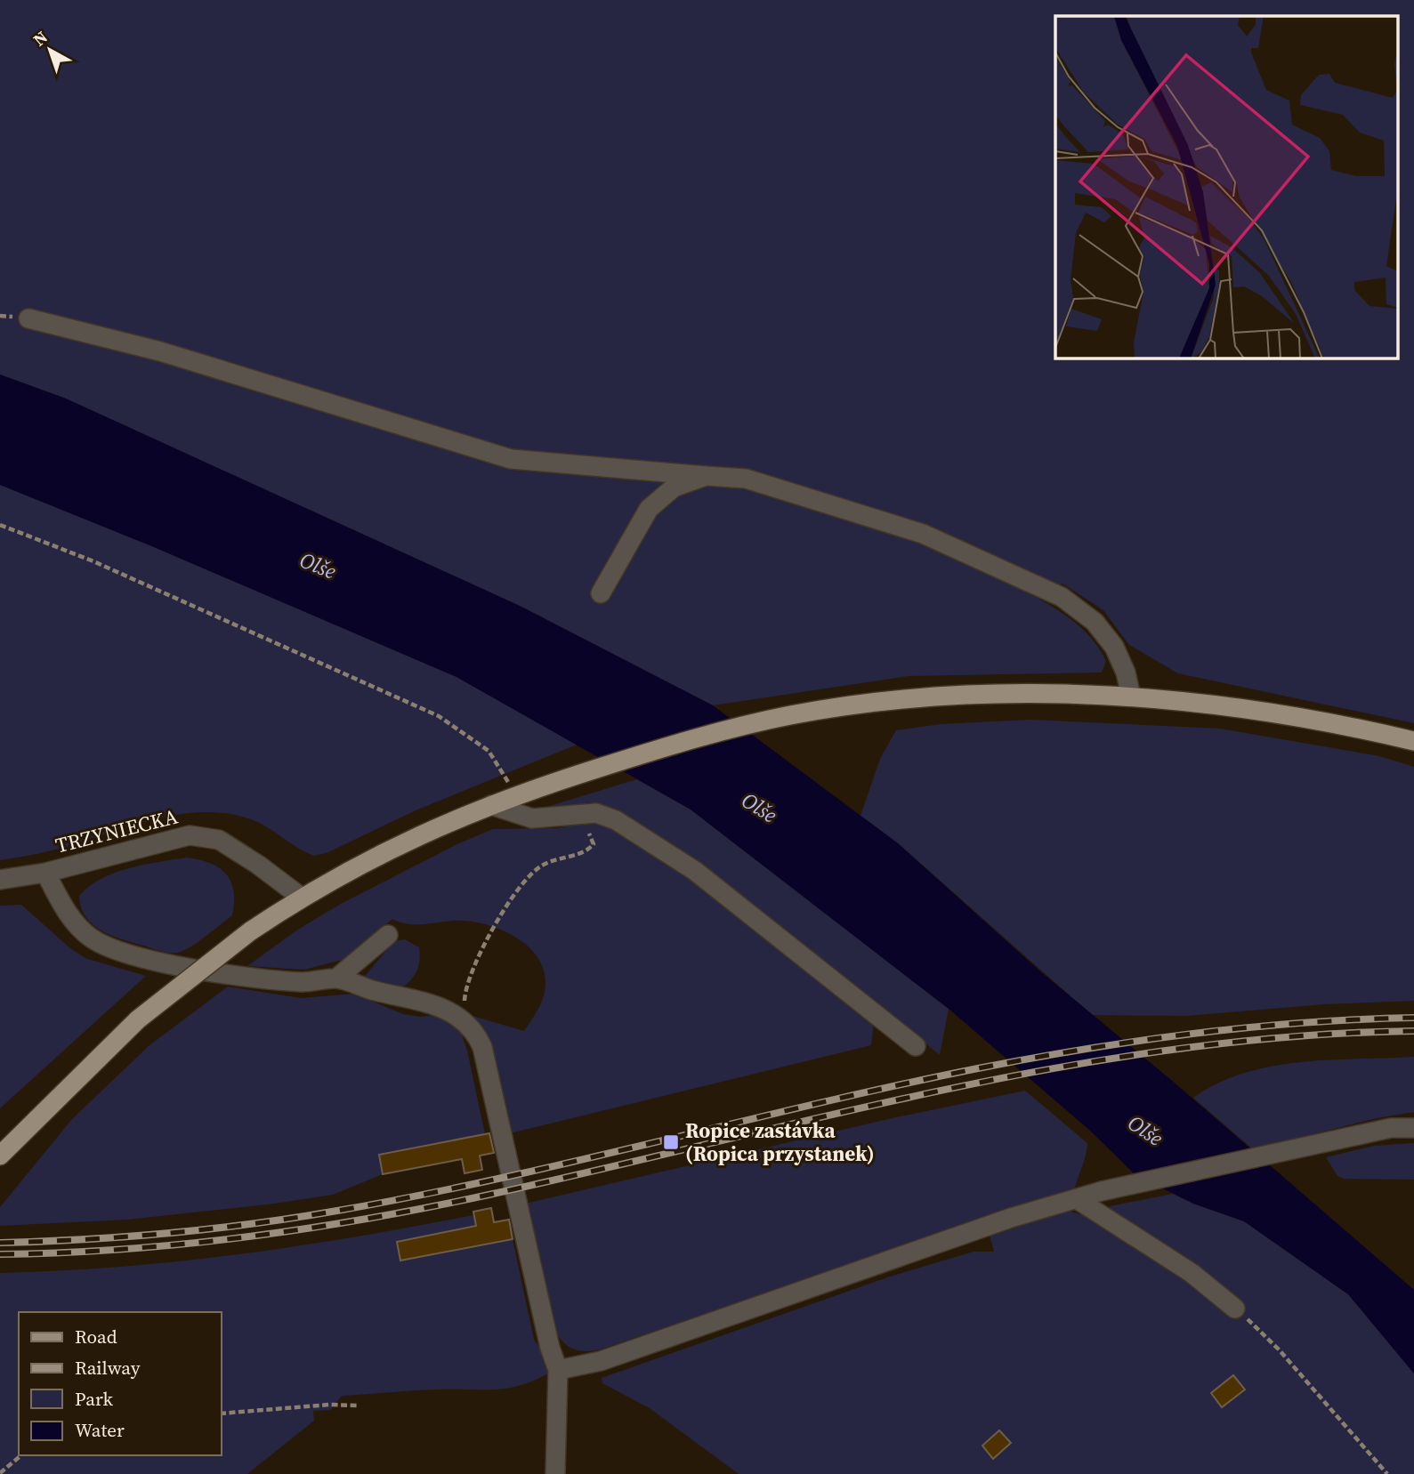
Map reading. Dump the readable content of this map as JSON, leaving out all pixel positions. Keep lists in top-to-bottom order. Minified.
{"streets":{"street":["TRZYNIECKA"]},"water":["Olše"],"places":{"transit":["Ropice zastávka (Ropica przystanek)"]},"legend":["Road","Railway","Park","Water"],"north":"top left"}
